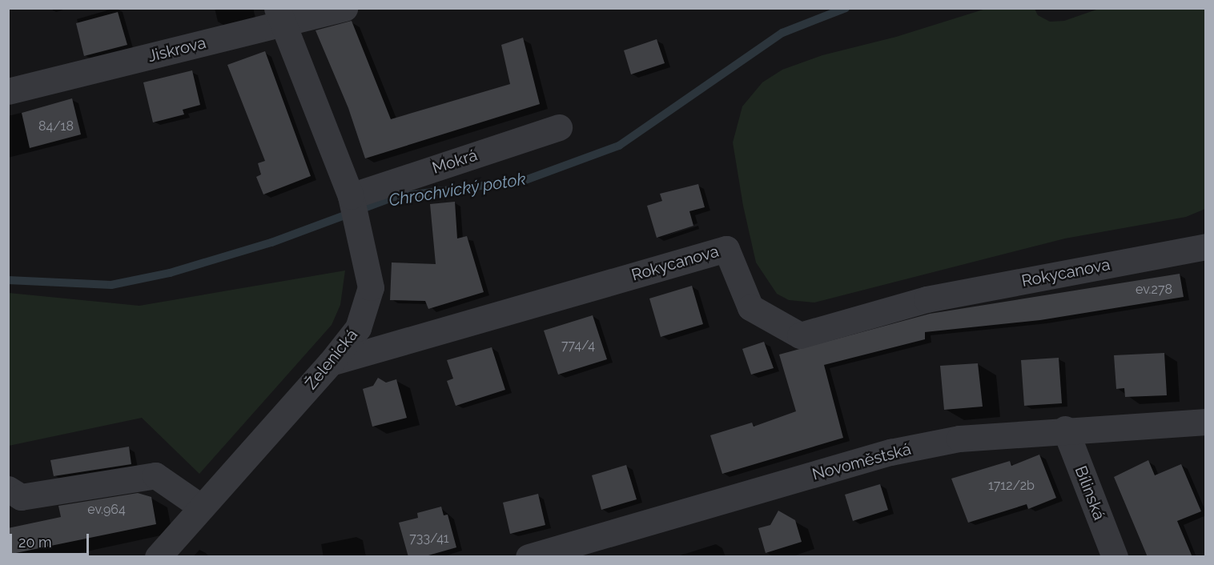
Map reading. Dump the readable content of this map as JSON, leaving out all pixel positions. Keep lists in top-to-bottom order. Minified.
{"streets":{"street":["Jiskrova","Mokrá","Rokycanova","Želenická","Novoměstská","Bílinská"]},"crossings":[["Jiskrova","Želenická"],["Mokrá","Želenická"],["Rokycanova","Želenická"],["Novoměstská","Bílinská"]],"water":["Chrochvický potok"],"house_numbers":["84/18","ev.278","774/4","1712/2b","ev.964","733/41"],"scale_bar":"20 m"}
